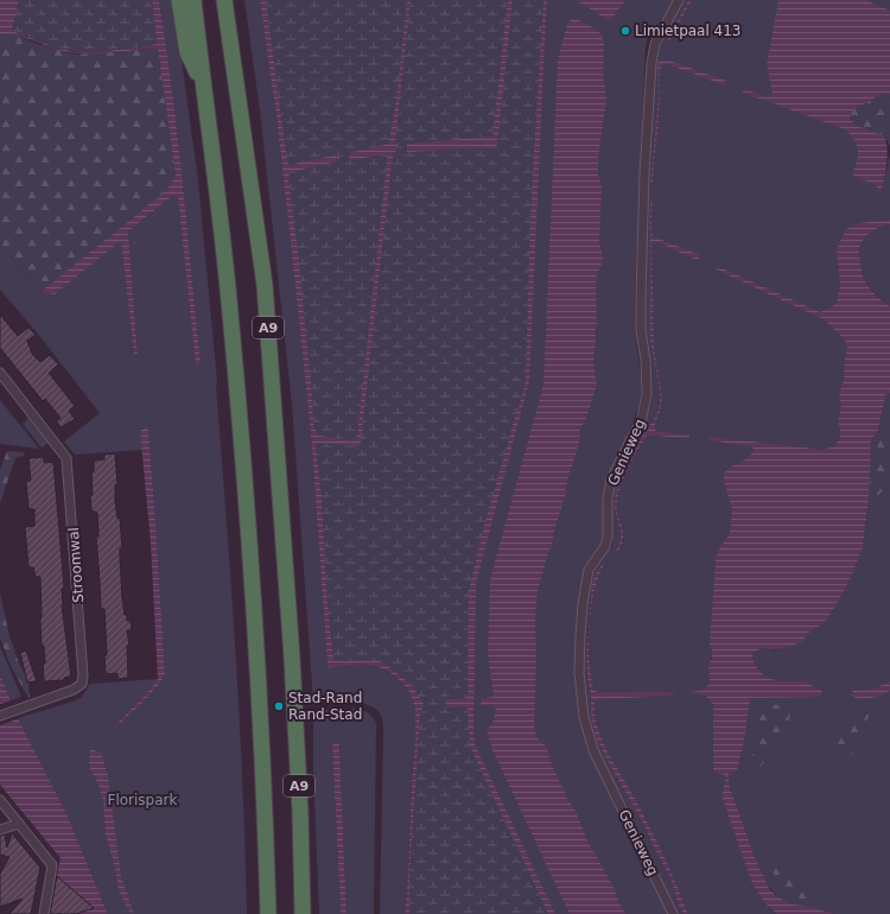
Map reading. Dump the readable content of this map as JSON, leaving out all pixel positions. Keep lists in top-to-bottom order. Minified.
{"streets":{"highway":["A9"],"street":["Genieweg","Stroomwal"]},"parks":["Florispark"],"places":["Limietpaal 413","Stad-Rand Rand-Stad"]}
